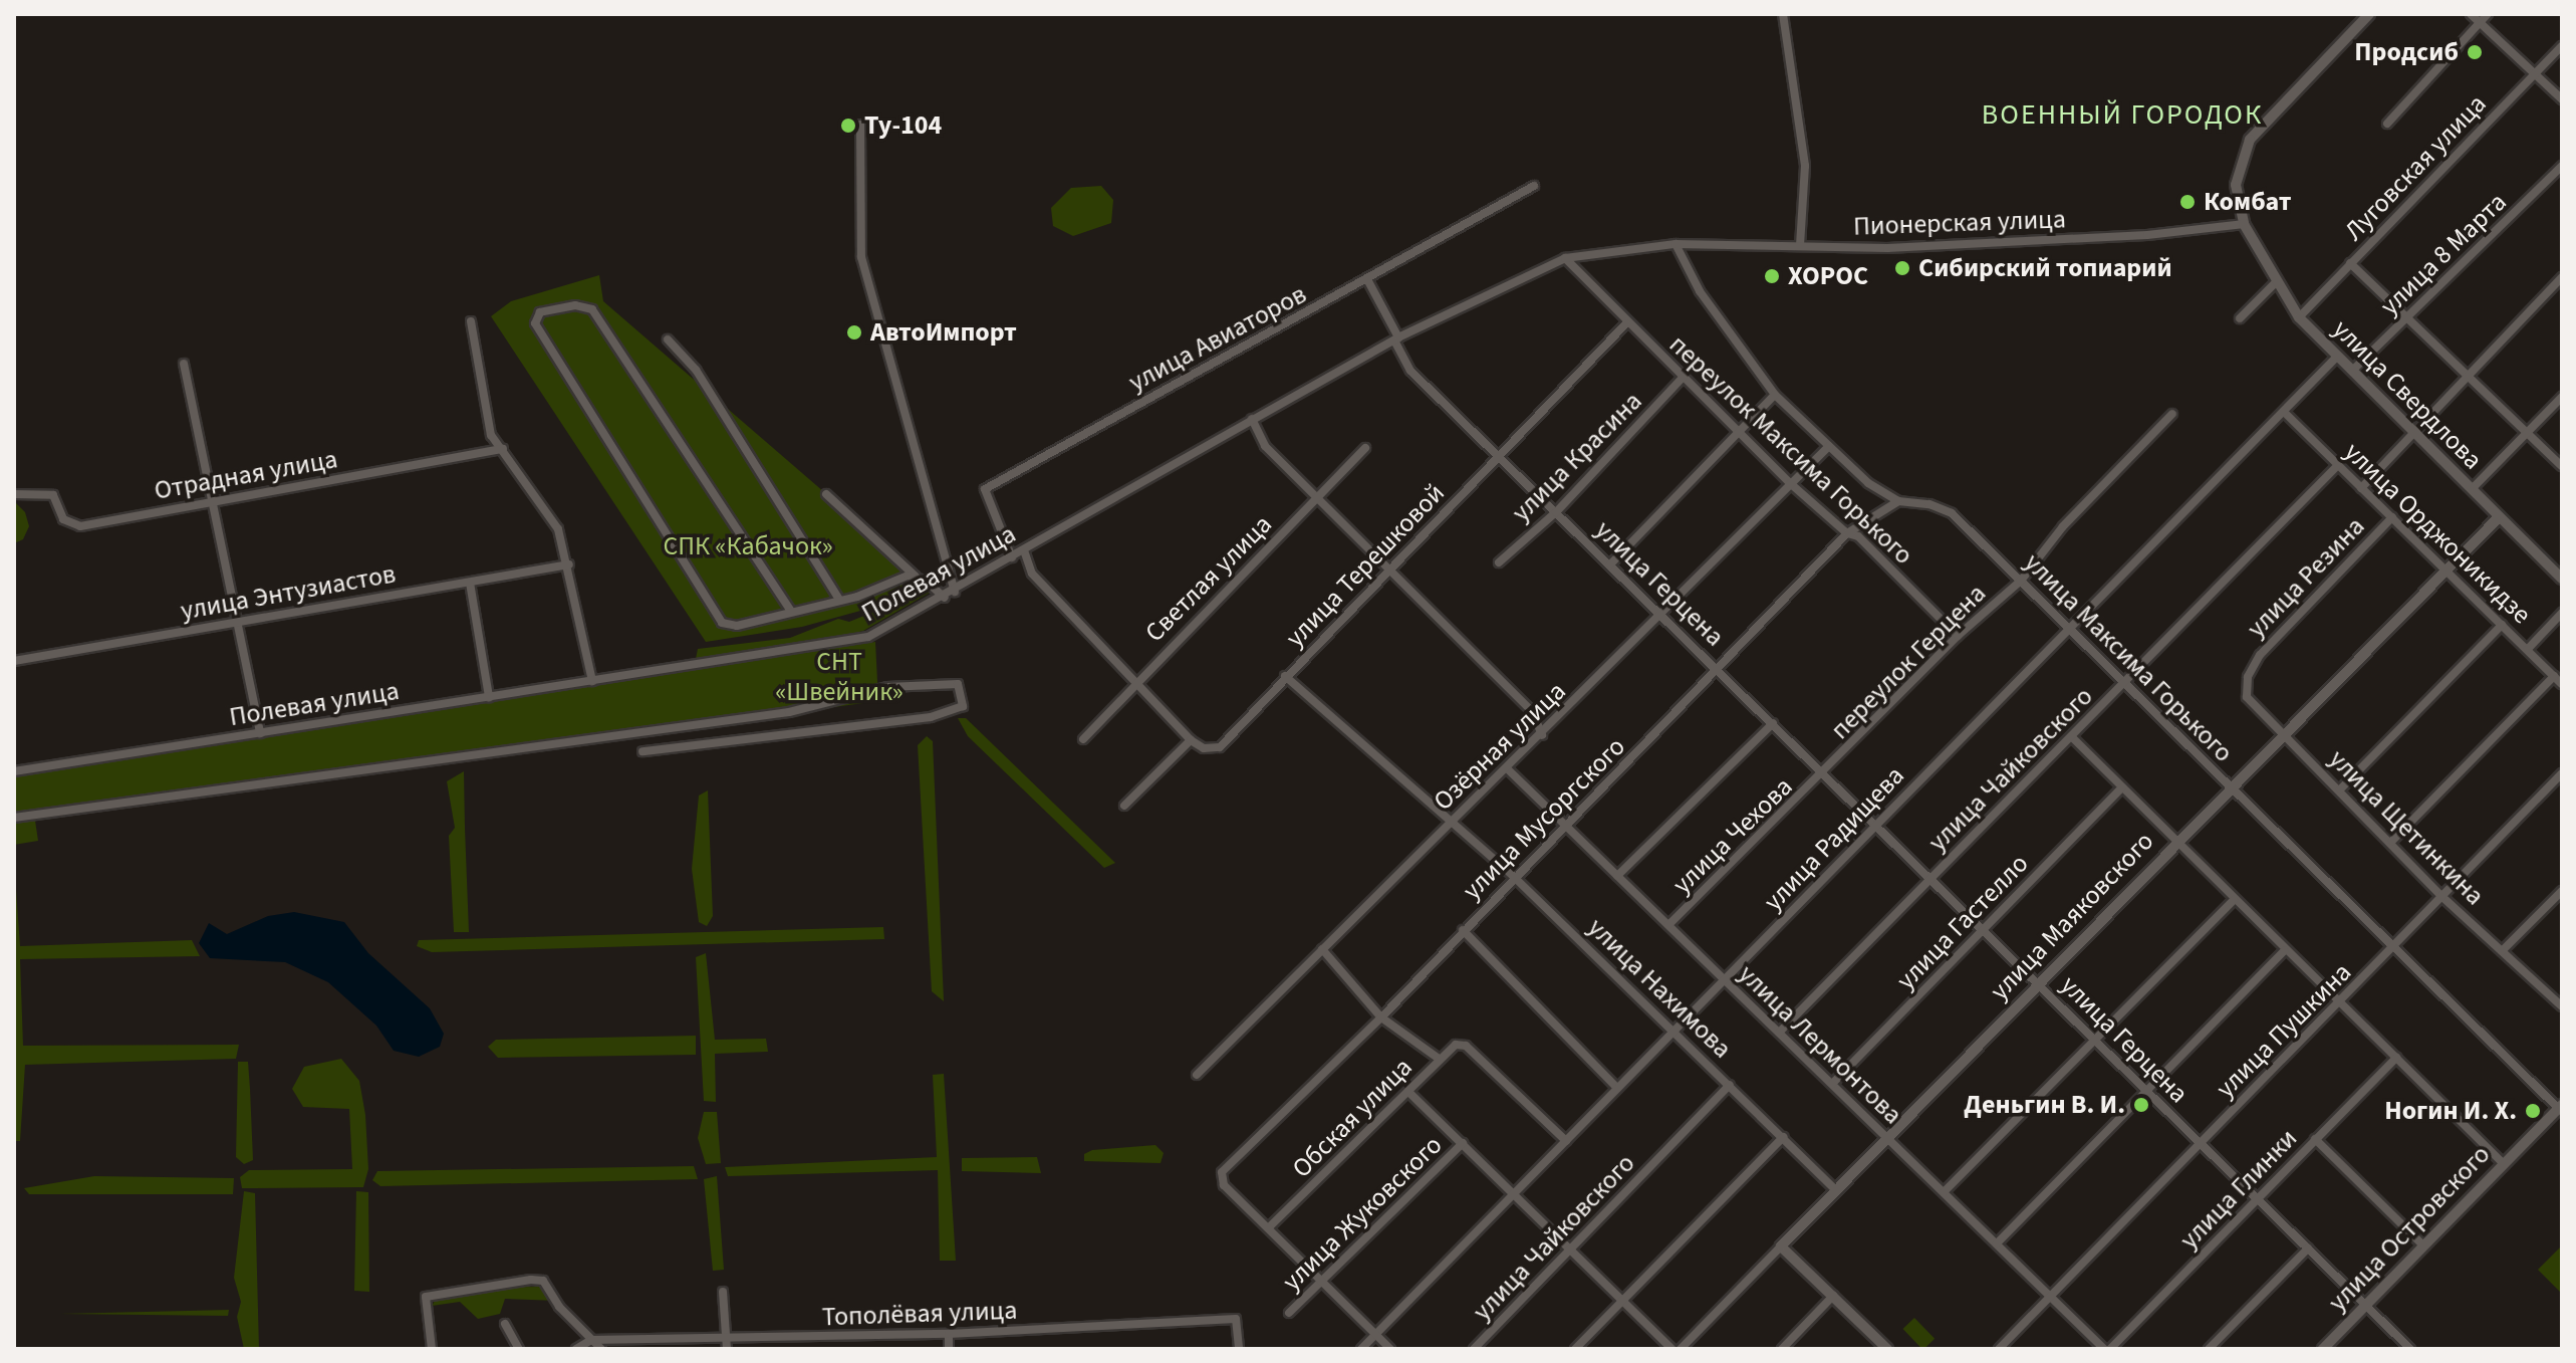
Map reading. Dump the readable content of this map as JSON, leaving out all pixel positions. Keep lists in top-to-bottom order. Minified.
{"streets":{"street":["Луговская улица","Пионерская улица","улица 8 Марта","улица Авиаторов","улица Свердлова","переулок Максима Горького","улица Красина","Отрадная улица","улица Орджоникидзе","улица Терешковой","Полевая улица","улица Резина","Светлая улица","улица Герцена","улица Энтузиастов","улица Максима Горького","переулок Герцена","Озёрная улица","улица Чайковского","улица Мусоргского","улица Щетинкина","улица Чехова","улица Радищева","улица Маяковского","улица Гастелло","улица Нахимова","улица Пушкина","улица Лермонтова","Обская улица","улица Глинки","улица Жуковского","улица Островского","Тополёвая улица"]},"crossings":[["Луговская улица","улица Свердлова"],["Пионерская улица","улица Свердлова"],["Пионерская улица","Полевая улица"],["Пионерская улица","улица Максима Горького"],["улица 8 Марта","улица Свердлова"],["улица Авиаторов","Полевая улица"],["улица Авиаторов","улица Герцена"],["улица Свердлова","улица Радищева"],["улица Свердлова","улица Маяковского"],["переулок Максима Горького","улица Красина"],["переулок Максима Горького","улица Терешковой"],["переулок Максима Горького","Полевая улица"],["переулок Максима Горького","переулок Герцена"],["переулок Максима Горького","Озёрная улица"],["переулок Максима Горького","улица Мусоргского"],["улица Красина","улица Герцена"],["улица Орджоникидзе","улица Резина"],["улица Орджоникидзе","улица Чайковского"],["улица Орджоникидзе","улица Радищева"],["улица Орджоникидзе","улица Маяковского"],["улица Терешковой","улица Герцена"],["улица Терешковой","улица Нахимова"],["Полевая улица","улица Герцена"],["Полевая улица","улица Максима Горького"],["улица Резина","улица Щетинкина"],["улица Герцена","переулок Герцена"],["улица Герцена","Озёрная улица"],["улица Герцена","улица Чайковского"],["улица Герцена","улица Мусоргского"],["улица Герцена","улица Чехова"],["улица Герцена","улица Радищева"],["улица Герцена","улица Маяковского"],["улица Герцена","улица Гастелло"],["улица Герцена","улица Пушкина"],["улица Герцена","улица Глинки"],["улица Герцена","улица Островского"],["улица Максима Горького","переулок Герцена"],["улица Максима Горького","Озёрная улица"],["улица Максима Горького","улица Чайковского"],["улица Максима Горького","улица Мусоргского"],["улица Максима Горького","улица Радищева"],["улица Максима Горького","улица Маяковского"],["улица Максима Горького","улица Пушкина"],["улица Максима Горького","улица Островского"],["переулок Герцена","улица Чехова"],["Озёрная улица","улица Нахимова"],["Озёрная улица","улица Лермонтова"],["улица Чайковского","улица Нахимова"],["улица Чайковского","улица Лермонтова"],["улица Мусоргского","улица Нахимова"],["улица Мусоргского","улица Лермонтова"],["улица Мусоргского","Обская улица"],["улица Щетинкина","улица Маяковского"],["улица Щетинкина","улица Пушкина"],["улица Чехова","улица Лермонтова"],["улица Радищева","улица Нахимова"],["улица Радищева","улица Лермонтова"],["улица Радищева","Обская улица"],["улица Маяковского","улица Нахимова"],["улица Маяковского","улица Лермонтова"],["улица Гастелло","улица Лермонтова"],["улица Пушкина","улица Лермонтова"]],"districts":["ВОЕННЫЙ ГОРОДОК"],"parks":["СПК «Кабачок»","СНТ «Швейник»"],"places":["Продсиб","Ту-104","Комбат","Сибирский топиарий","ХОРОС","АвтоИмпорт","Деньгин В. И.","Ногин И. Х."]}
